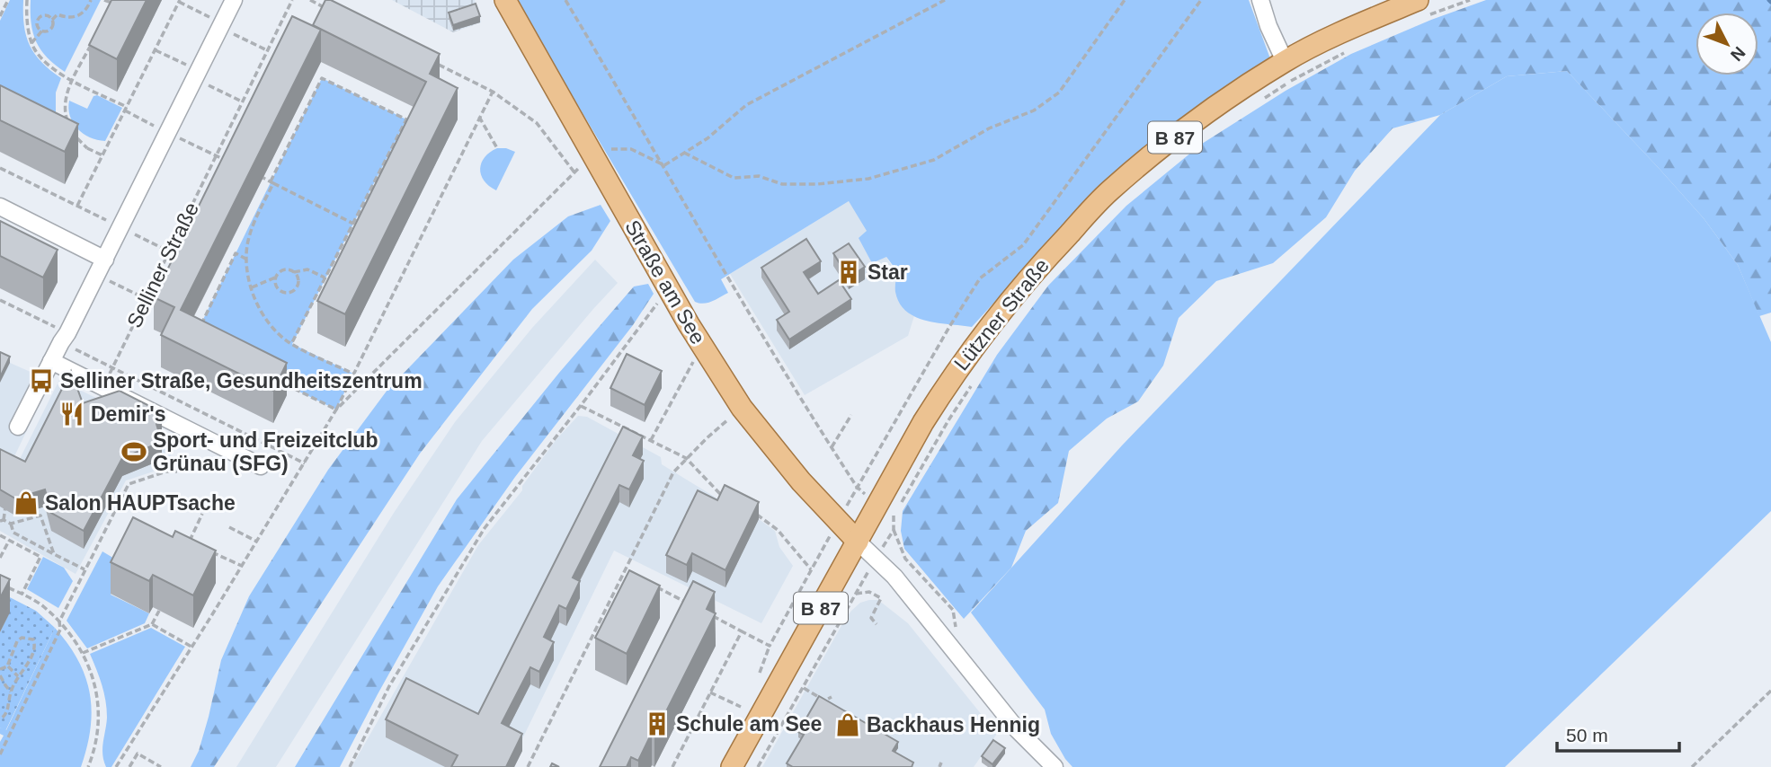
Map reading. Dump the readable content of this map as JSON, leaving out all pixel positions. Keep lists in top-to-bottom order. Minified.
{"streets":{"main road":["B 87","Straße am See","Lützner Straße"],"path":["Selliner Straße"]},"crossings":[["Straße am See","Lützner Straße"]],"places":{"building":["Star","Schule am See"],"bus stop":["Selliner Straße, Gesundheitszentrum"],"restaurant":["Demir's"],"sports":["Sport- und Freizeitclub Grünau (SFG)"],"shop":["Salon HAUPTsache","Backhaus Hennig"]},"scale_bar":"50 m","north":"bottom right"}
